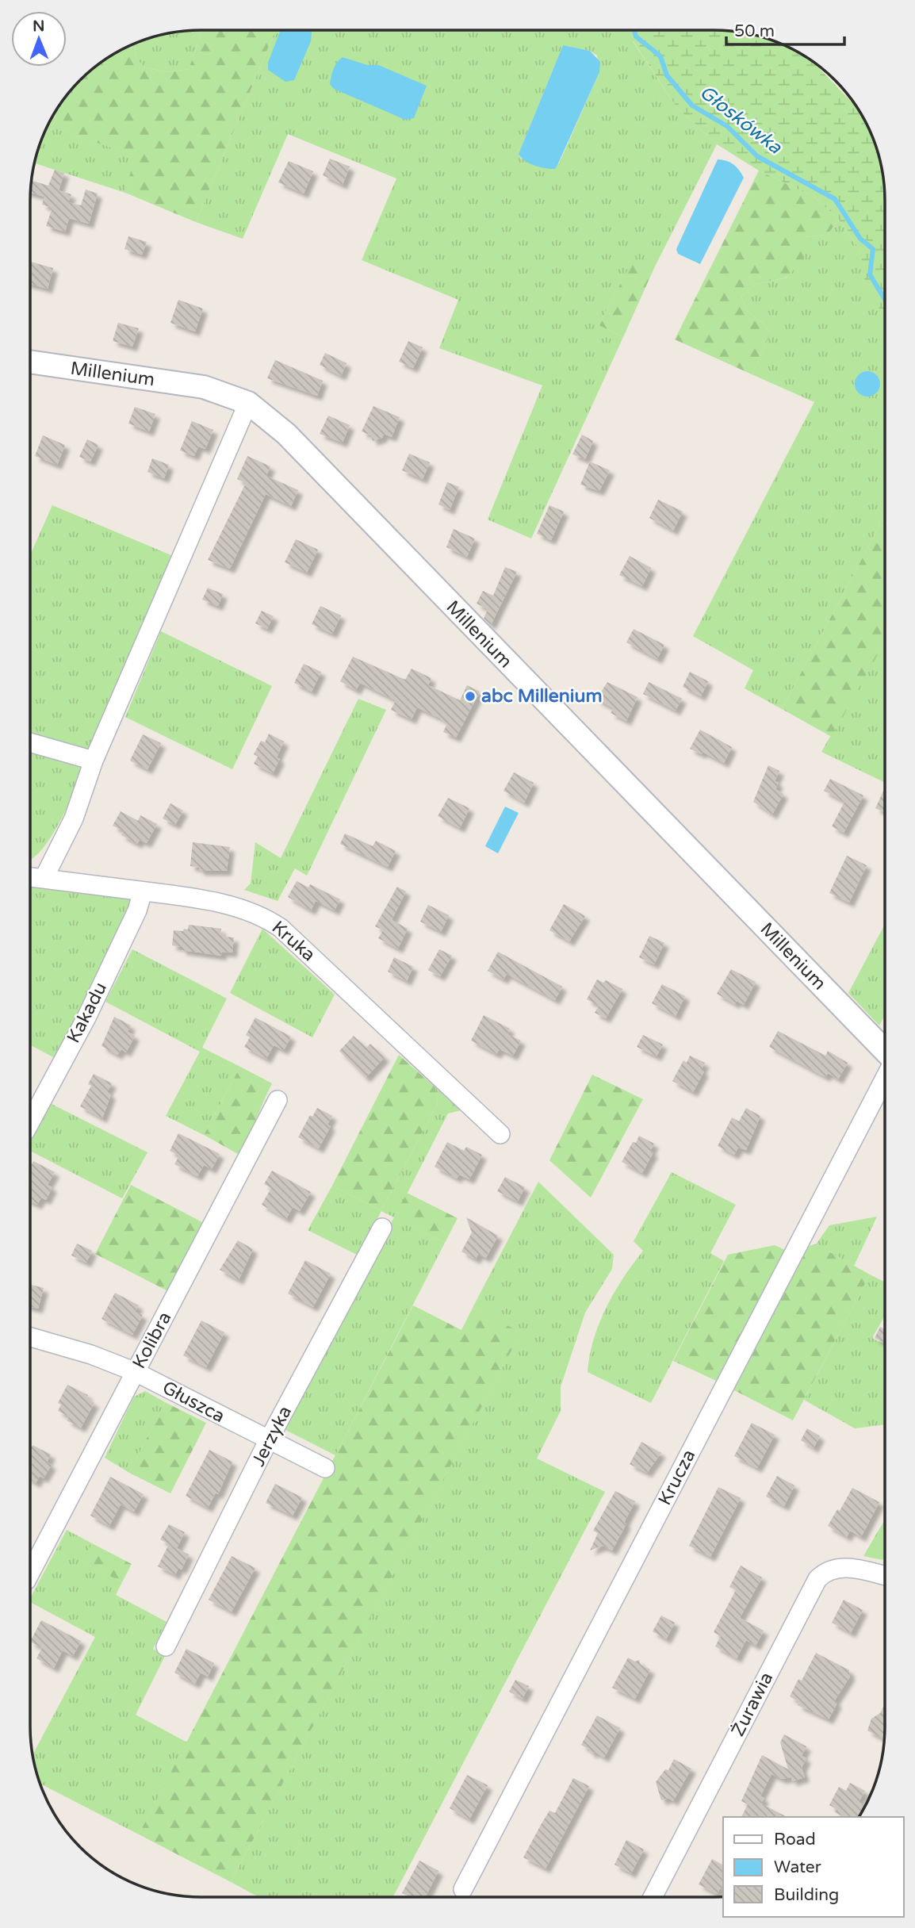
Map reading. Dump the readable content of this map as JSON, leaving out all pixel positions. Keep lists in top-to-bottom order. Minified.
{"streets":{"street":["Millenium","Kruka","Kakadu","Kolibra","Głuszca","Jerzyka","Krucza","Żurawia"]},"crossings":[["Kruka","Kakadu"],["Kolibra","Głuszca"],["Głuszca","Jerzyka"]],"water":["Głoskówka"],"places":["abc Millenium"],"legend":["Road","Water","Building"],"scale_bar":"50 m","north":"top"}
